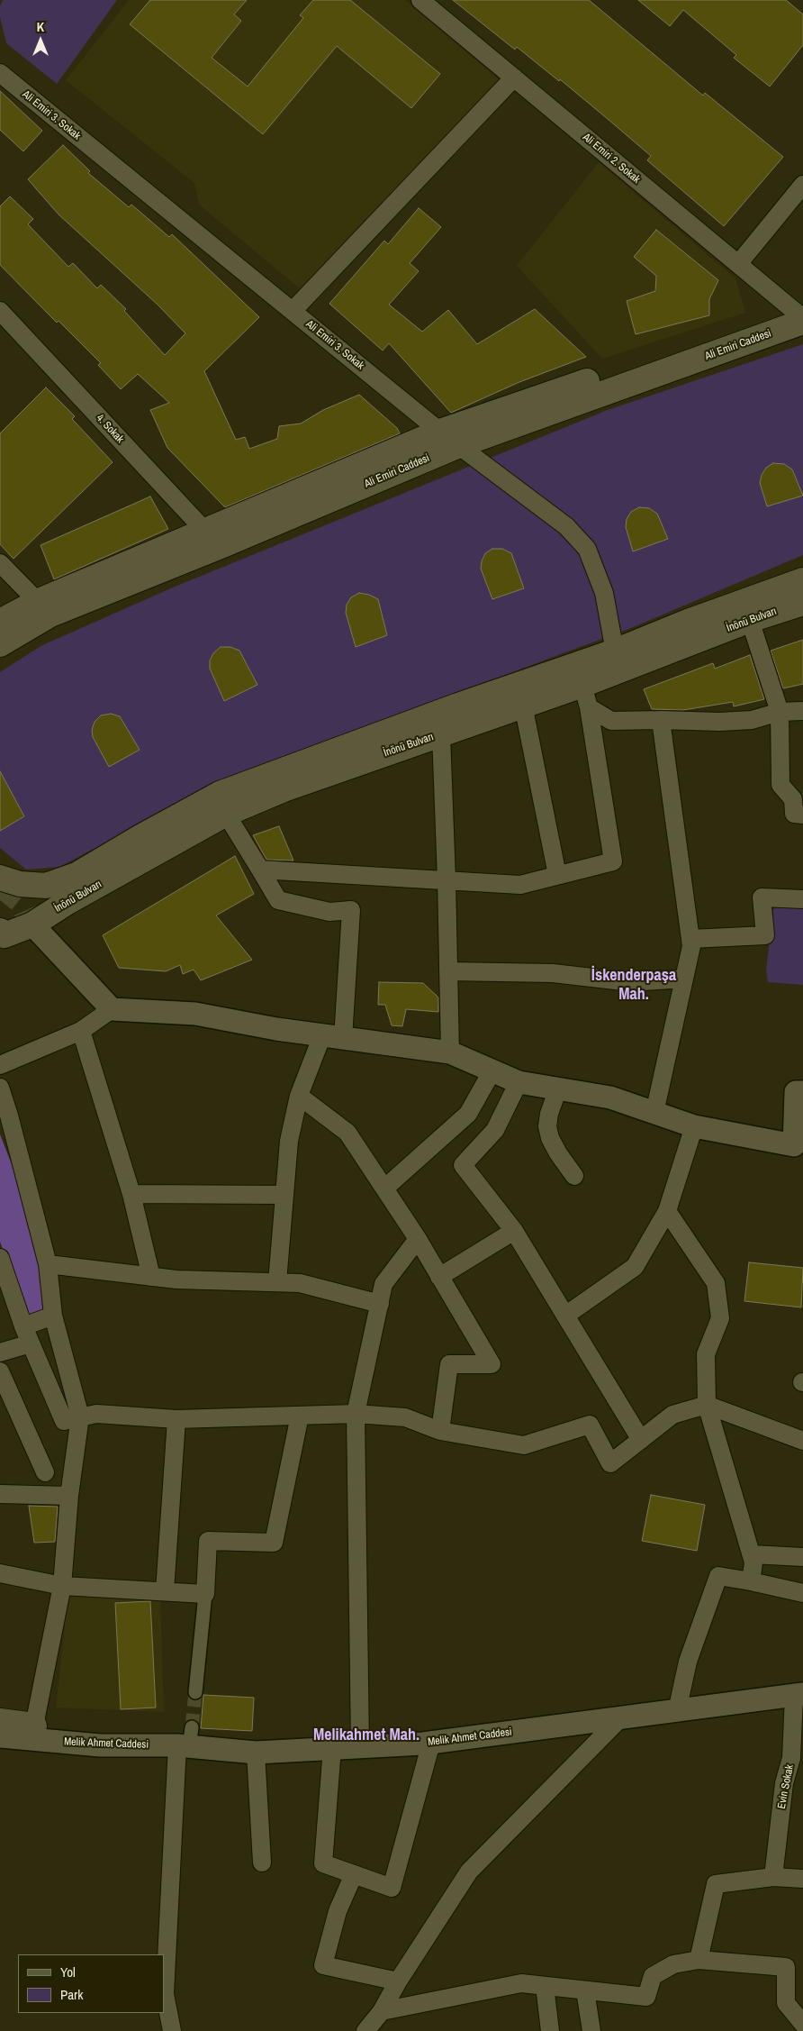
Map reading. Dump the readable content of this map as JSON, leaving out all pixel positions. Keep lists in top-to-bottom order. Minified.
{"streets":{"main road":["Ali Emiri Caddesi","İnönü Bulvarı"],"street":["Ali Emiri 3. Sokak","Ali Emiri 2. Sokak","4. Sokak","Melik Ahmet Caddesi","Evin Sokak"]},"crossings":[["Ali Emiri 3. Sokak","Ali Emiri Caddesi"],["Ali Emiri 2. Sokak","Ali Emiri Caddesi"],["Ali Emiri Caddesi","4. Sokak"],["Melik Ahmet Caddesi","Evin Sokak"]],"districts":["İskenderpaşa Mah.","Melikahmet Mah."],"legend":["Yol","Park"],"north":"top"}
